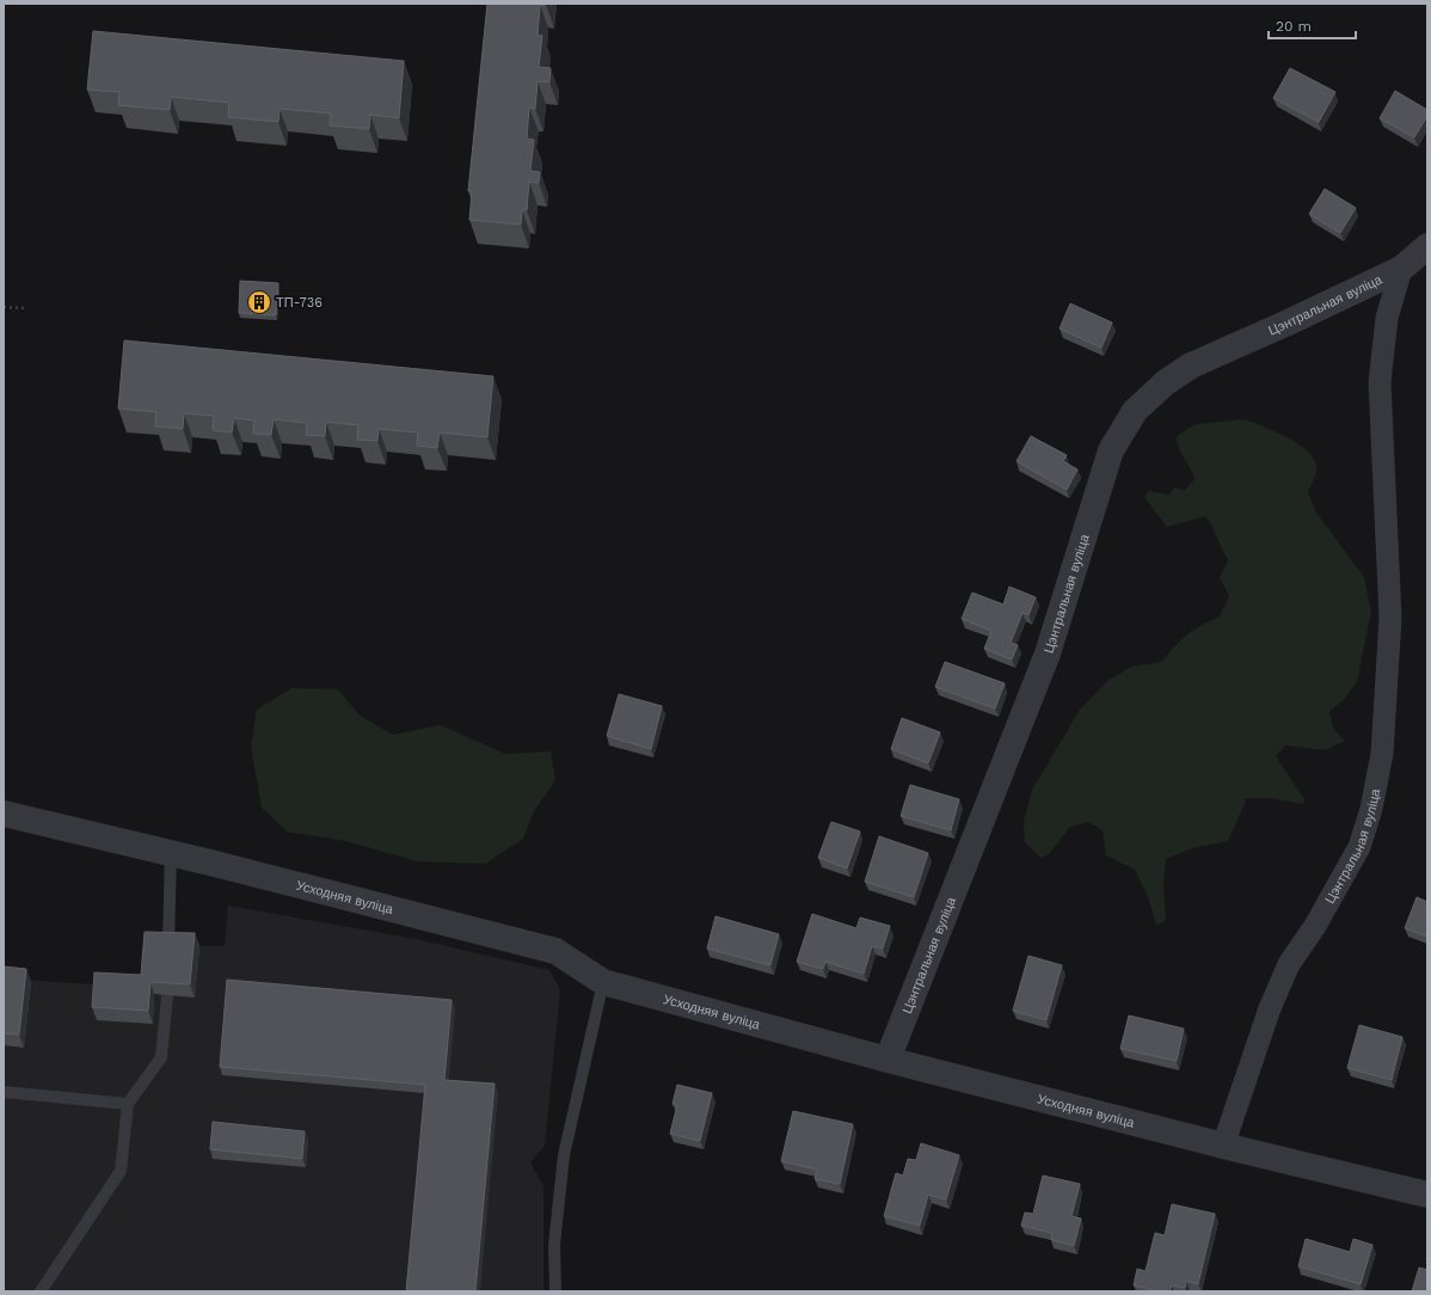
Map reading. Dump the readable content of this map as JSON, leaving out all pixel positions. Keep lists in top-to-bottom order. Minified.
{"streets":{"street":["Цэнтральная вуліца","Усходняя вуліца"]},"crossings":[["Цэнтральная вуліца","Усходняя вуліца"]],"places":{"building":["ТП-736"]},"scale_bar":"20 m"}
